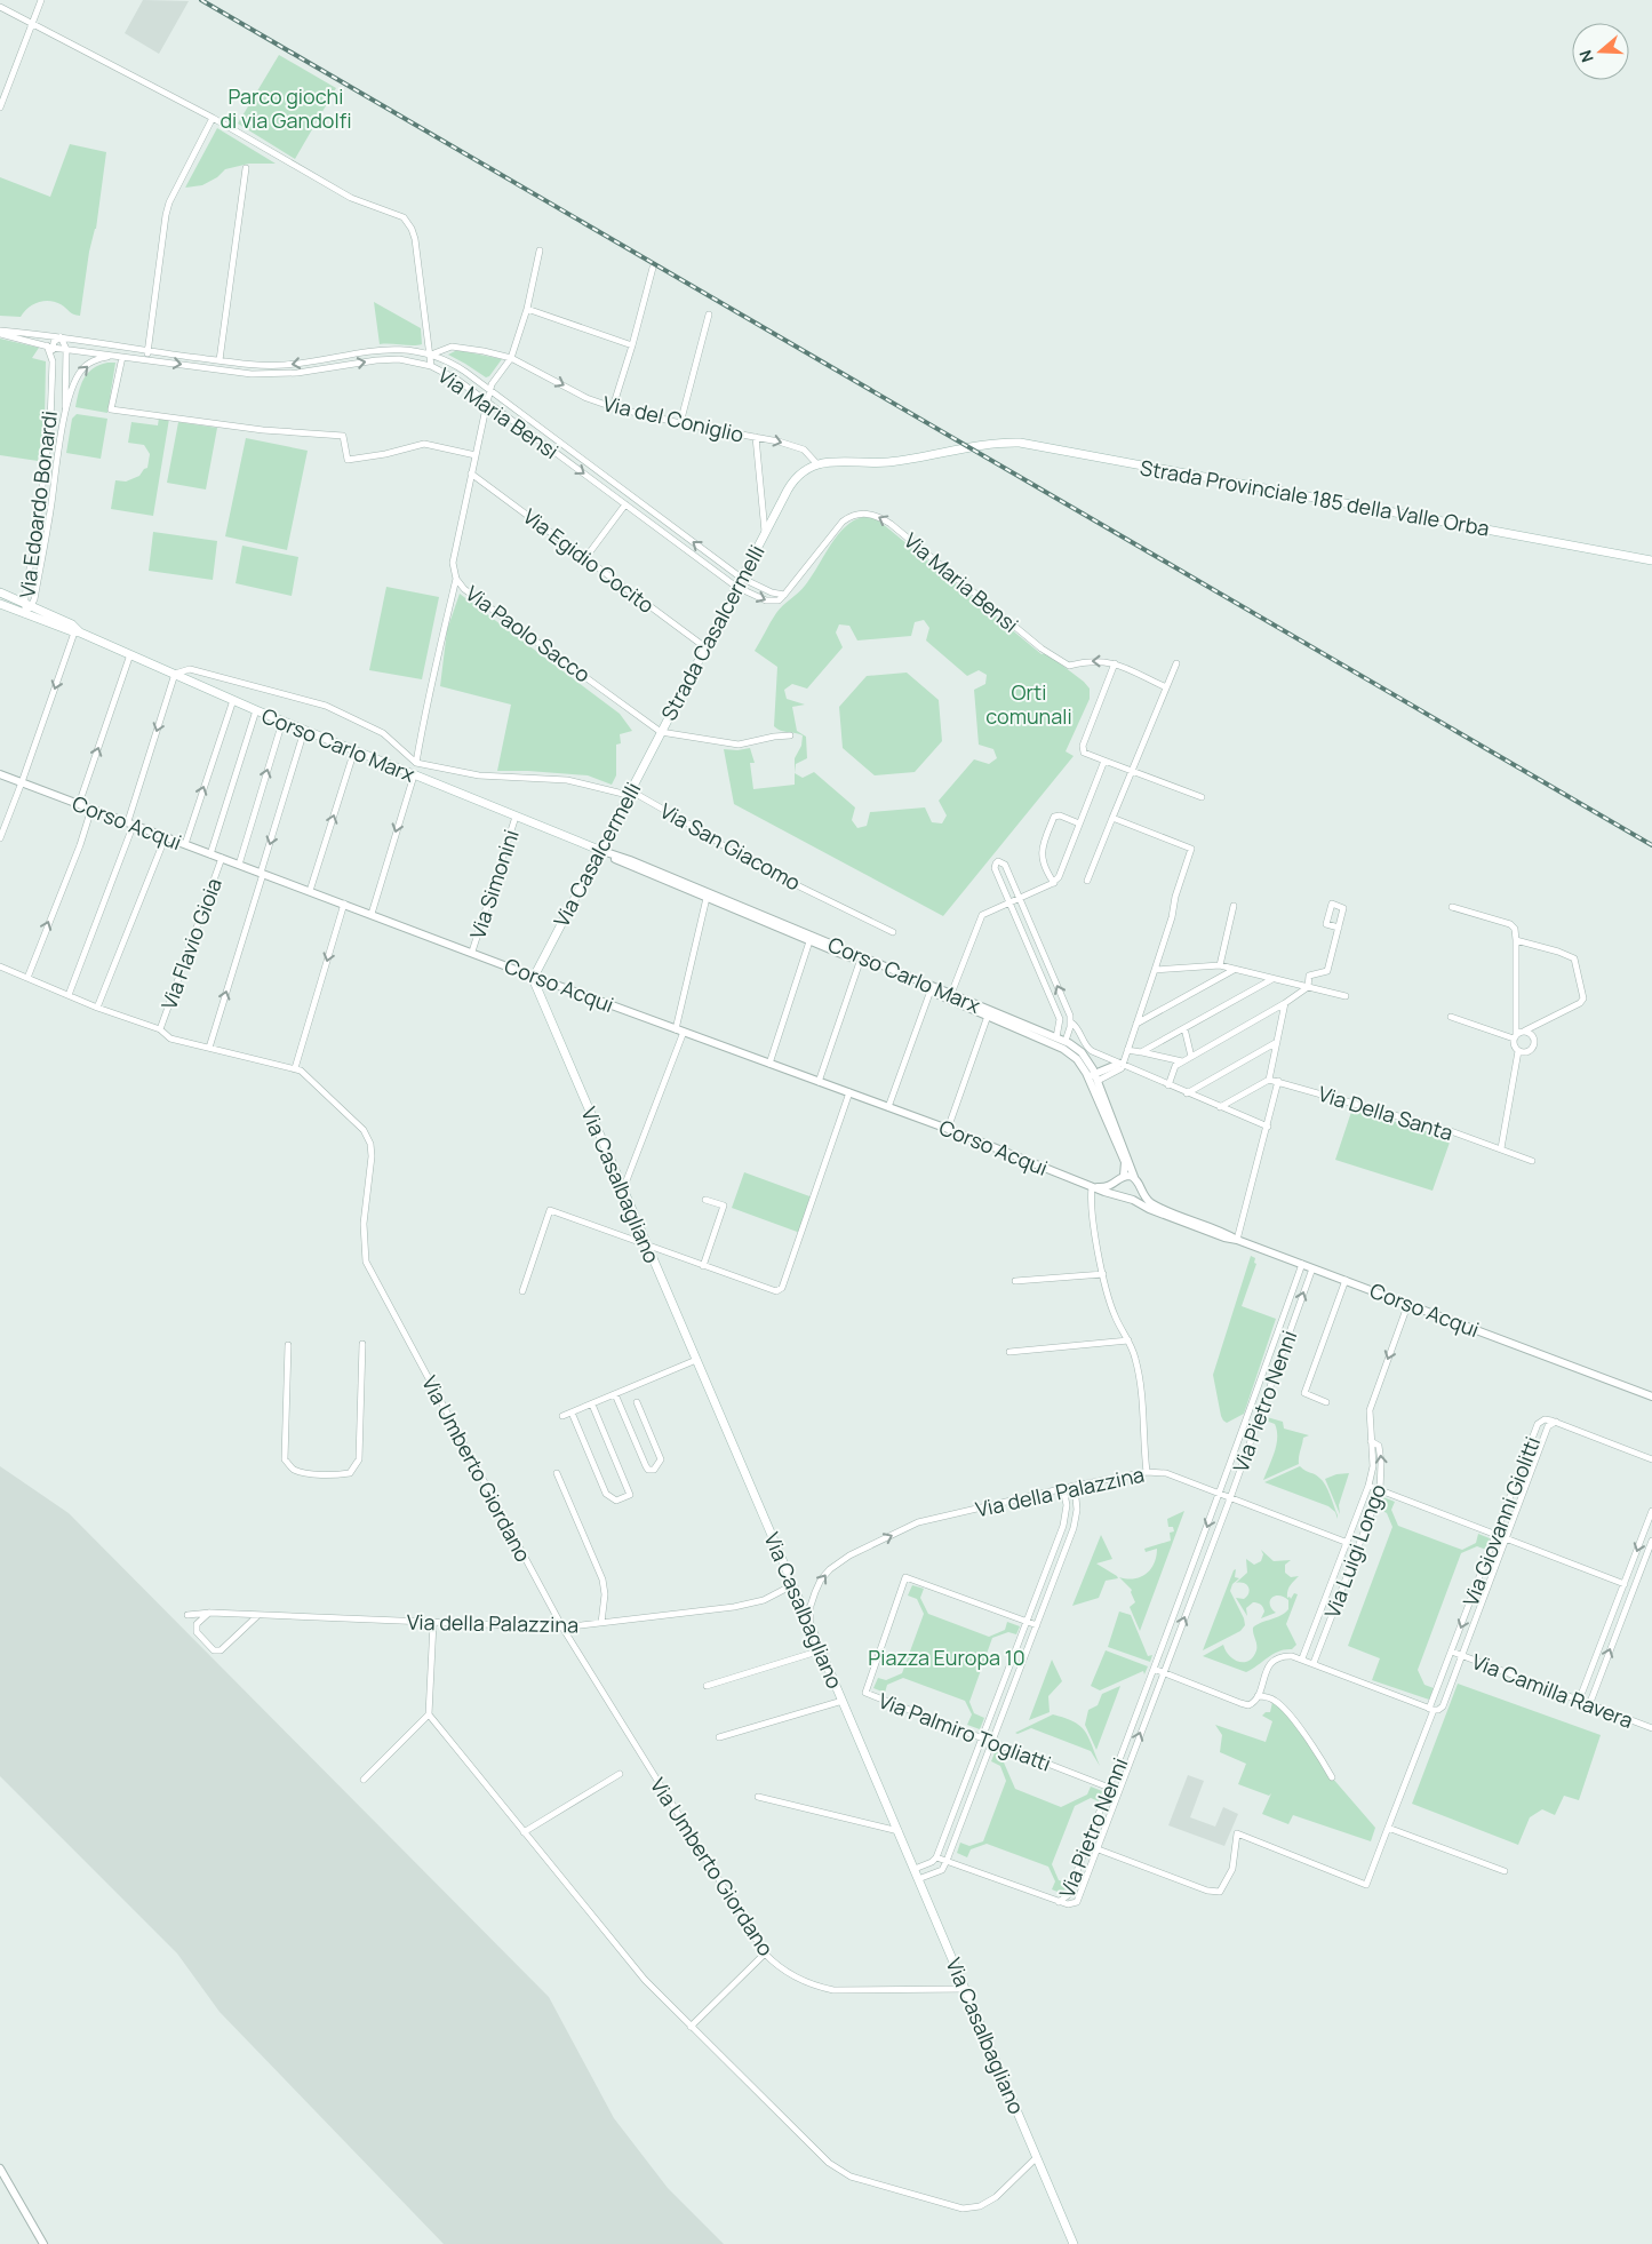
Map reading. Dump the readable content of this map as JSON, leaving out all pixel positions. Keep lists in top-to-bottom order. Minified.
{"streets":{"main road":["Strada Provinciale 185 della Valle Orba","Strada Casalcermelli","Corso Carlo Marx","Via Casalcermelli","Via Casalbagliano"],"street":["Via Maria Bensi","Via del Coniglio","Via Edoardo Bonardi","Via Egidio Cocito","Via Paolo Sacco","Corso Acqui","Via San Giacomo","Via Simonini","Via Flavio Gioia","Via Della Santa","Via Pietro Nenni","Via Umberto Giordano","Via della Palazzina","Via Giovanni Giolitti","Via Luigi Longo","Via Camilla Ravera","Via Palmiro Togliatti"]},"crossings":[["Via Maria Bensi","Via del Coniglio"],["Via Maria Bensi","Via Edoardo Bonardi"],["Via Maria Bensi","Strada Casalcermelli"],["Via Maria Bensi","Via Paolo Sacco"],["Via del Coniglio","Strada Provinciale 185 della Valle Orba"],["Via del Coniglio","Strada Casalcermelli"],["Via del Coniglio","Via Paolo Sacco"],["Strada Provinciale 185 della Valle Orba","Strada Casalcermelli"],["Via Edoardo Bonardi","Corso Carlo Marx"],["Via Egidio Cocito","Strada Casalcermelli"],["Via Egidio Cocito","Via Paolo Sacco"],["Strada Casalcermelli","Via Paolo Sacco"],["Strada Casalcermelli","Via Casalcermelli"],["Via Paolo Sacco","Via Casalcermelli"],["Corso Carlo Marx","Corso Acqui"],["Corso Carlo Marx","Via Casalcermelli"],["Corso Carlo Marx","Via Simonini"],["Corso Acqui","Via Casalcermelli"],["Corso Acqui","Via Simonini"],["Corso Acqui","Via Flavio Gioia"],["Corso Acqui","Via Casalbagliano"],["Corso Acqui","Via Pietro Nenni"],["Corso Acqui","Via Luigi Longo"],["Via San Giacomo","Via Casalcermelli"],["Via Casalcermelli","Via Casalbagliano"],["Via Flavio Gioia","Via Umberto Giordano"],["Via Casalbagliano","Via Umberto Giordano"],["Via Casalbagliano","Via della Palazzina"],["Via Pietro Nenni","Via della Palazzina"],["Via Pietro Nenni","Via Giovanni Giolitti"],["Via Pietro Nenni","Via Palmiro Togliatti"],["Via Umberto Giordano","Via della Palazzina"],["Via della Palazzina","Via Luigi Longo"],["Via Giovanni Giolitti","Via Camilla Ravera"]],"one_way":["Via del Coniglio"],"parks":["Parco giochi di via Gandolfi","Orti comunali","Piazza Europa 10"],"north":"left"}
